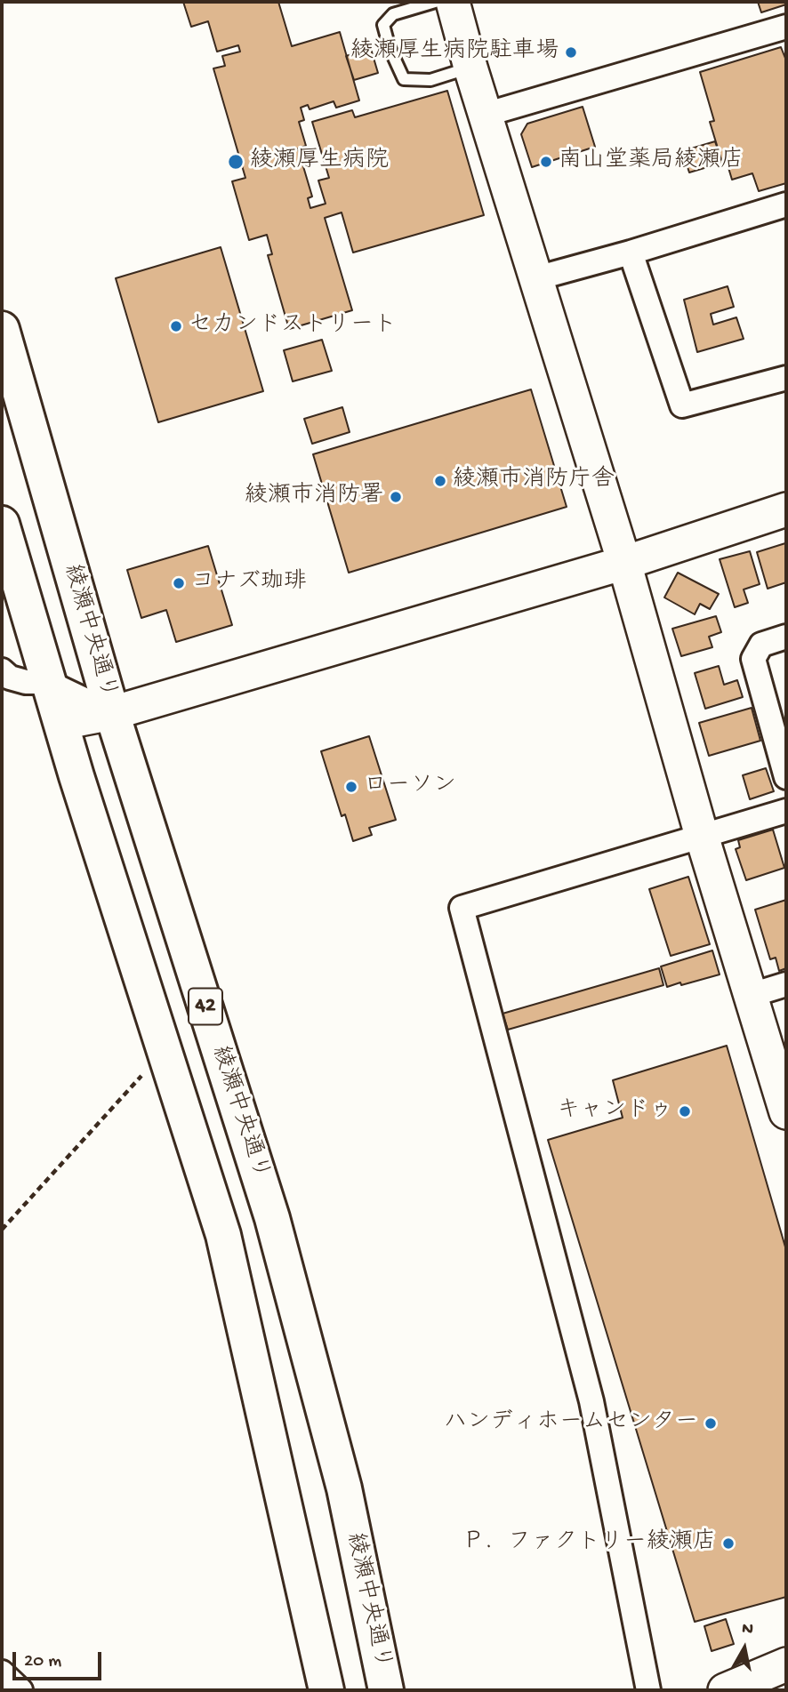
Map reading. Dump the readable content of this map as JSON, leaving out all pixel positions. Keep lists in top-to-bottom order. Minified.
{"streets":{"main road":["綾瀬中央通り","42"]},"places":["綾瀬厚生病院駐車場","綾瀬厚生病院","南山堂薬局綾瀬店","セカンドストリート","綾瀬市消防庁舎","綾瀬市消防署","コナズ珈琲","ローソン","キャンドゥ","ハンディホームセンター","Ｐ．ファクトリー綾瀬店"],"scale_bar":"20 m","north":"top"}
